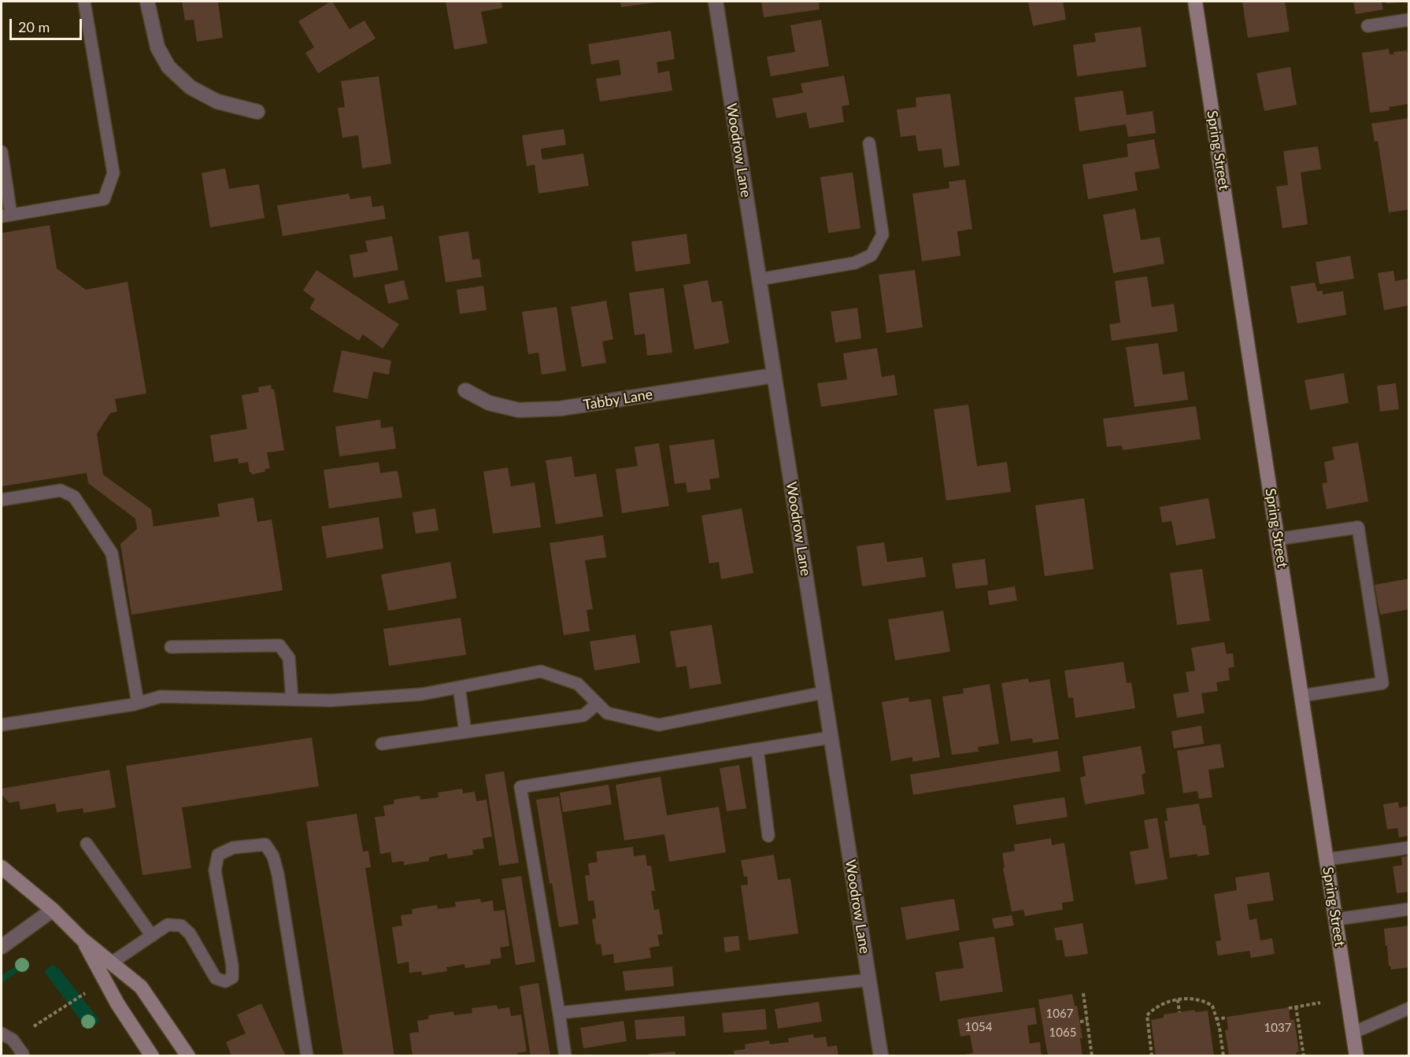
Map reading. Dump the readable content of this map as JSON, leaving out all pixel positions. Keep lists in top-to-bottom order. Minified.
{"streets":{"street":["Woodrow Lane","Spring Street","Tabby Lane"]},"crossings":[["Woodrow Lane","Tabby Lane"]],"house_numbers":["1067","1054","1037","1065"],"scale_bar":"20 m"}
